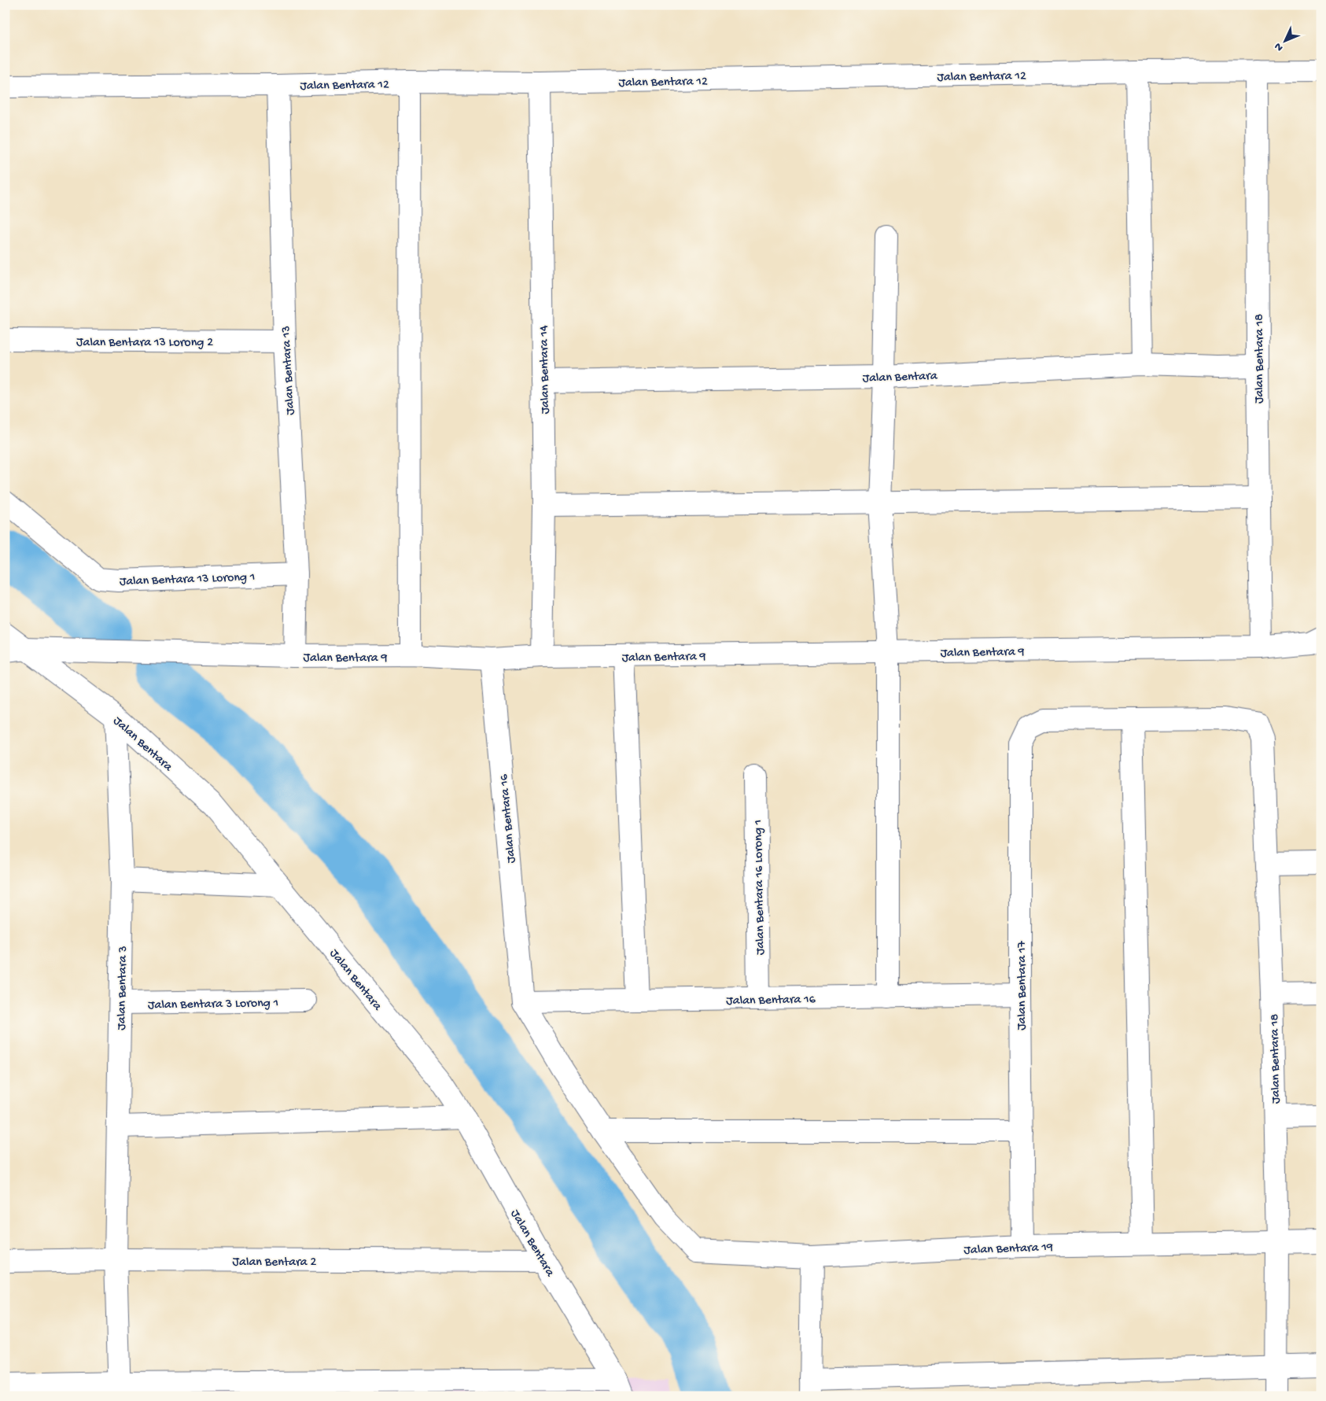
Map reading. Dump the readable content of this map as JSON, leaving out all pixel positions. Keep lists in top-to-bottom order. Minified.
{"streets":{"street":["Jalan Bentara 12","Jalan Bentara 13 Lorong 2","Jalan Bentara 18","Jalan Bentara 14","Jalan Bentara 13","Jalan Bentara","Jalan Bentara 13 Lorong 1","Jalan Bentara 9","Jalan Bentara 16","Jalan Bentara 16 Lorong 1","Jalan Bentara 17","Jalan Bentara 3","Jalan Bentara 3 Lorong 1","Jalan Bentara 19","Jalan Bentara 2"]},"crossings":[["Jalan Bentara 12","Jalan Bentara 18"],["Jalan Bentara 12","Jalan Bentara 14"],["Jalan Bentara 12","Jalan Bentara 13"],["Jalan Bentara 13 Lorong 2","Jalan Bentara 13"],["Jalan Bentara 18","Jalan Bentara"],["Jalan Bentara 18","Jalan Bentara 9"],["Jalan Bentara 18","Jalan Bentara 17"],["Jalan Bentara 18","Jalan Bentara 19"],["Jalan Bentara 14","Jalan Bentara"],["Jalan Bentara 14","Jalan Bentara 9"],["Jalan Bentara 13","Jalan Bentara 13 Lorong 1"],["Jalan Bentara 13","Jalan Bentara 9"],["Jalan Bentara","Jalan Bentara 9"],["Jalan Bentara","Jalan Bentara 3"],["Jalan Bentara","Jalan Bentara 2"],["Jalan Bentara 9","Jalan Bentara 16"],["Jalan Bentara 16","Jalan Bentara 16 Lorong 1"],["Jalan Bentara 16","Jalan Bentara 17"],["Jalan Bentara 16","Jalan Bentara 19"],["Jalan Bentara 17","Jalan Bentara 19"],["Jalan Bentara 3","Jalan Bentara 3 Lorong 1"],["Jalan Bentara 3","Jalan Bentara 2"]],"north":"bottom left"}
